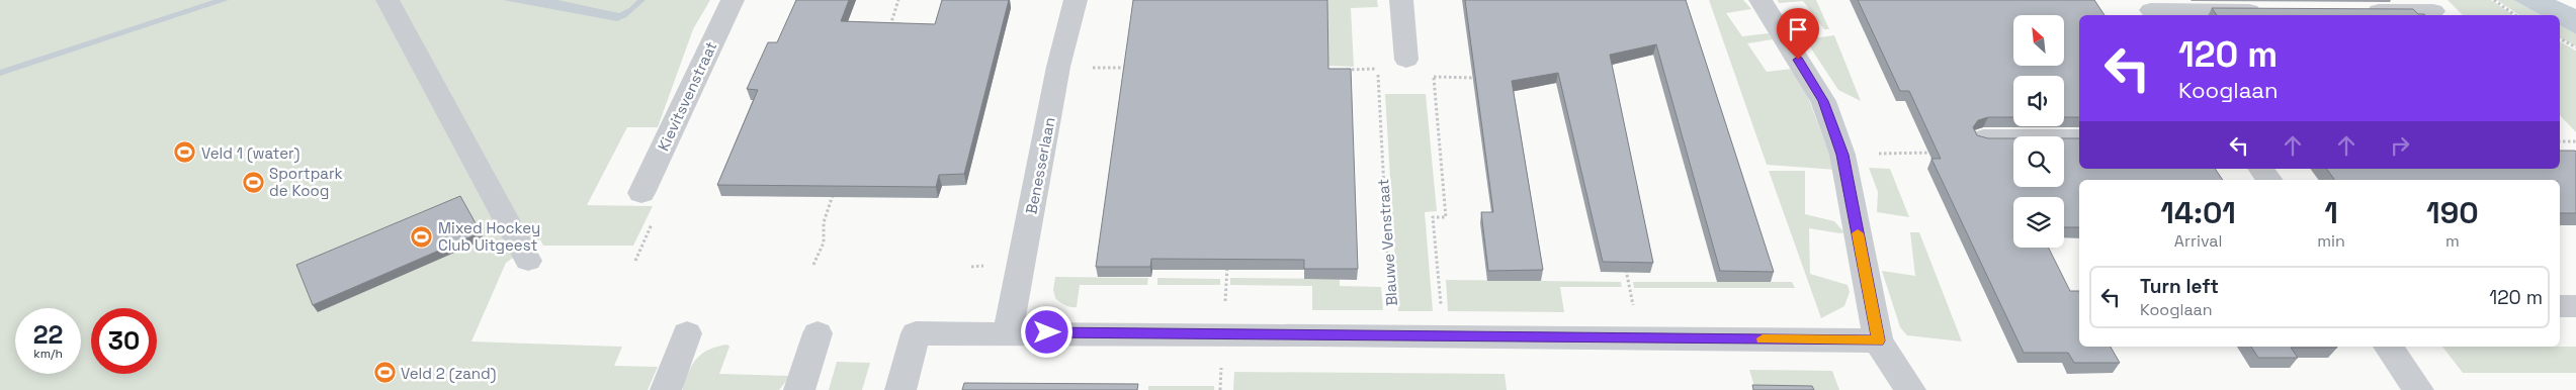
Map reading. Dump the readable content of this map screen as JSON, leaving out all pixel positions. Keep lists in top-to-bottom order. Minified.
{"streets":{"street":["Kievitsvenstraat","Benesserlaan"],"path":["Blauwe Venstraat"]},"places":{"sports":["Veld 1 (water)","Sportpark de Koog","Mixed Hockey Club Uitgeest","Veld 2 (zand)"]},"north":"top left","page":{"turn":["120 m","Kooglaan"],"eta":["14:01","Arrival","1","min","190","m"],"list":[{"name":"Turn left","note":"Kooglaan","value":"120 m"}],"speed":"22 km/h","limit":"30"}}
